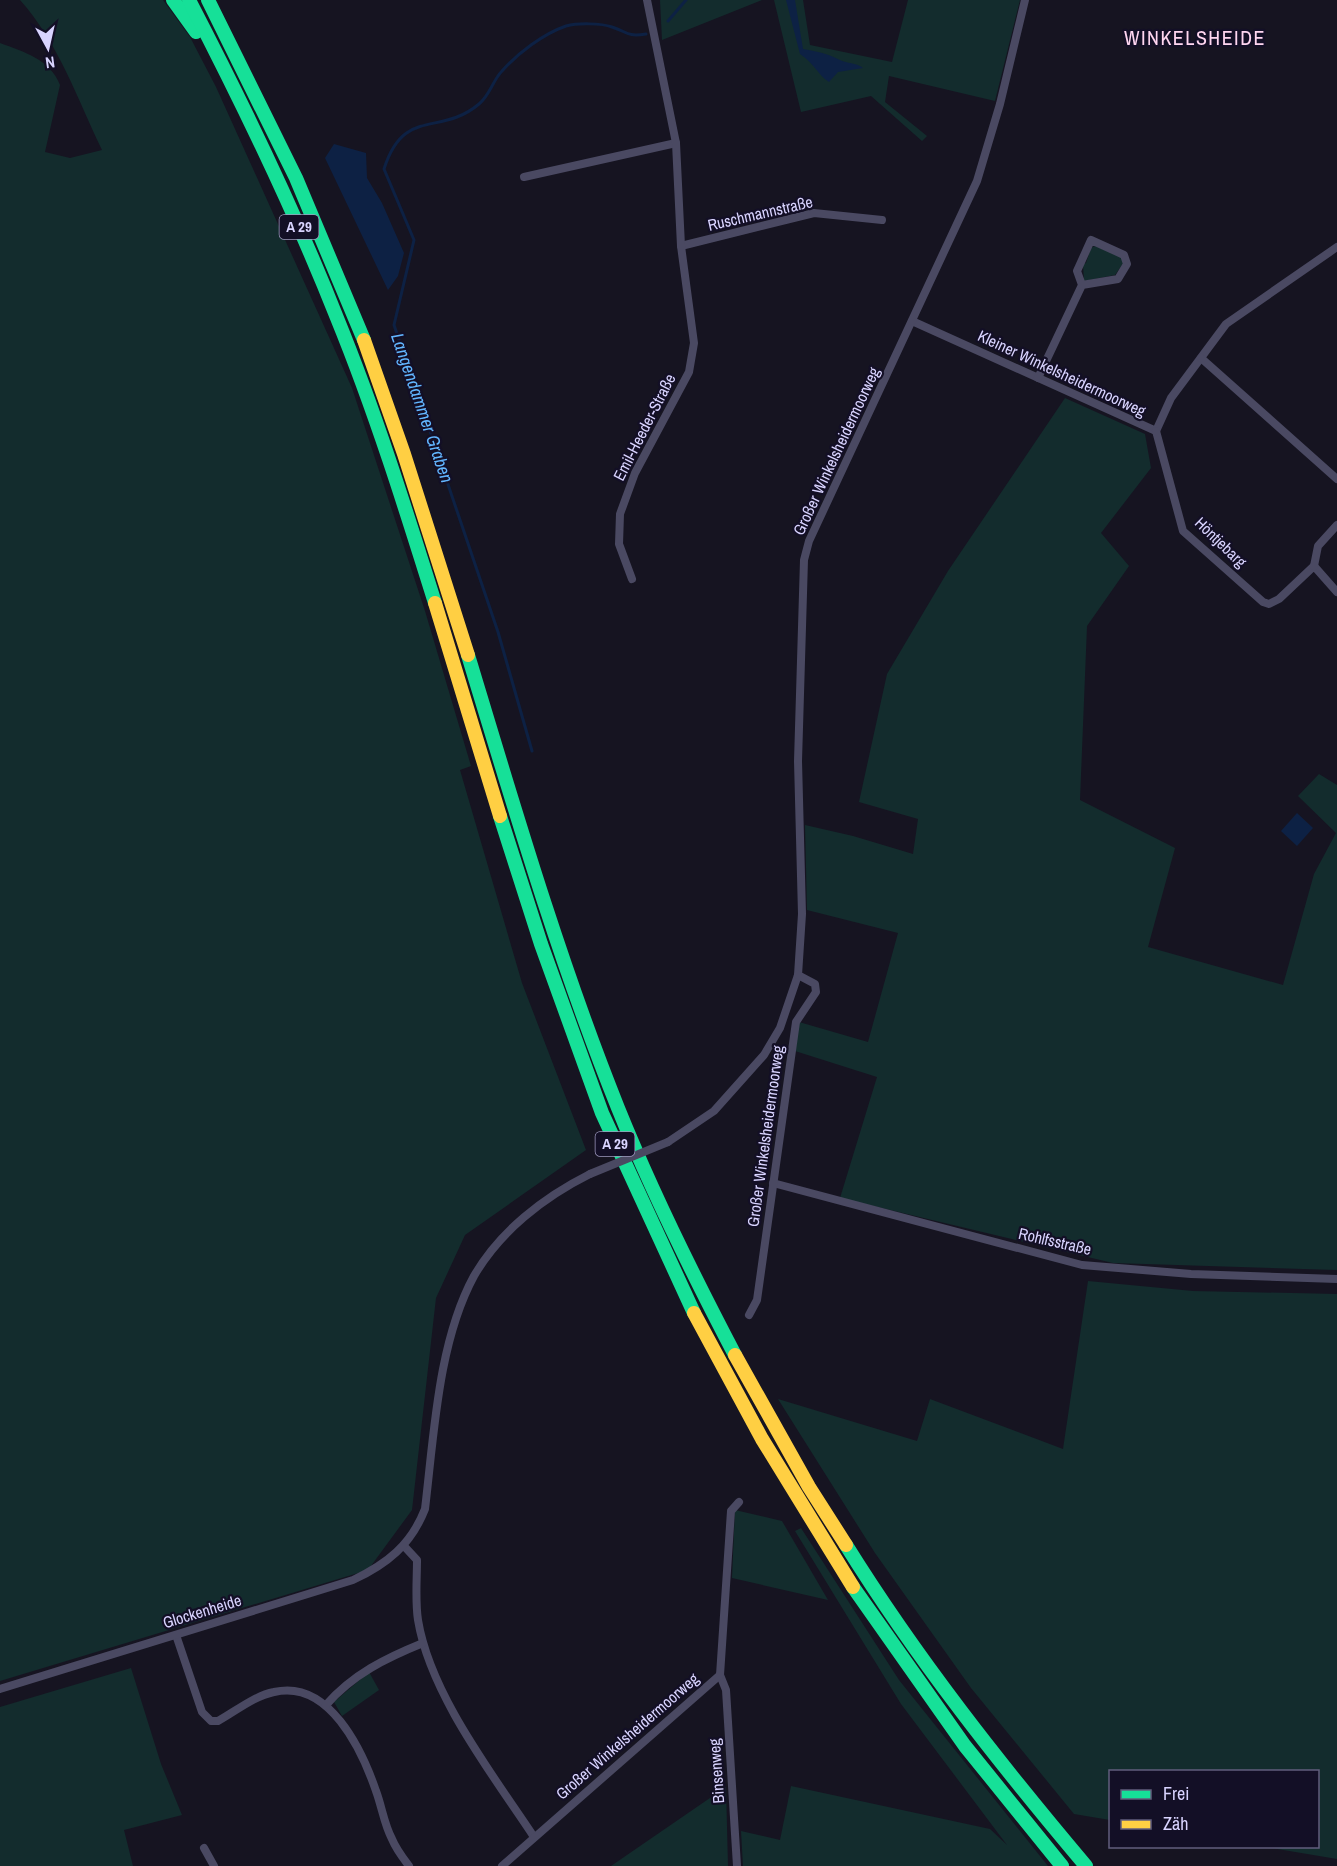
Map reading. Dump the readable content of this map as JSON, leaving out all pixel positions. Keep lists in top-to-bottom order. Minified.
{"streets":{"highway":["A 29"],"street":["Ruschmannstraße","Kleiner Winkelsheidermoorweg","Emil-Heeder-Straße","Großer Winkelsheidermoorweg","Höntjebarg","Rohlfsstraße","Glockenheide","Binsenweg"]},"crossings":[["Ruschmannstraße","Emil-Heeder-Straße"],["Kleiner Winkelsheidermoorweg","Großer Winkelsheidermoorweg"],["Kleiner Winkelsheidermoorweg","Höntjebarg"],["Großer Winkelsheidermoorweg","Rohlfsstraße"],["Großer Winkelsheidermoorweg","Glockenheide"],["Großer Winkelsheidermoorweg","Binsenweg"]],"districts":["WINKELSHEIDE"],"water":["Langendammer Graben"],"legend":["Frei","Zäh"],"north":"bottom"}
